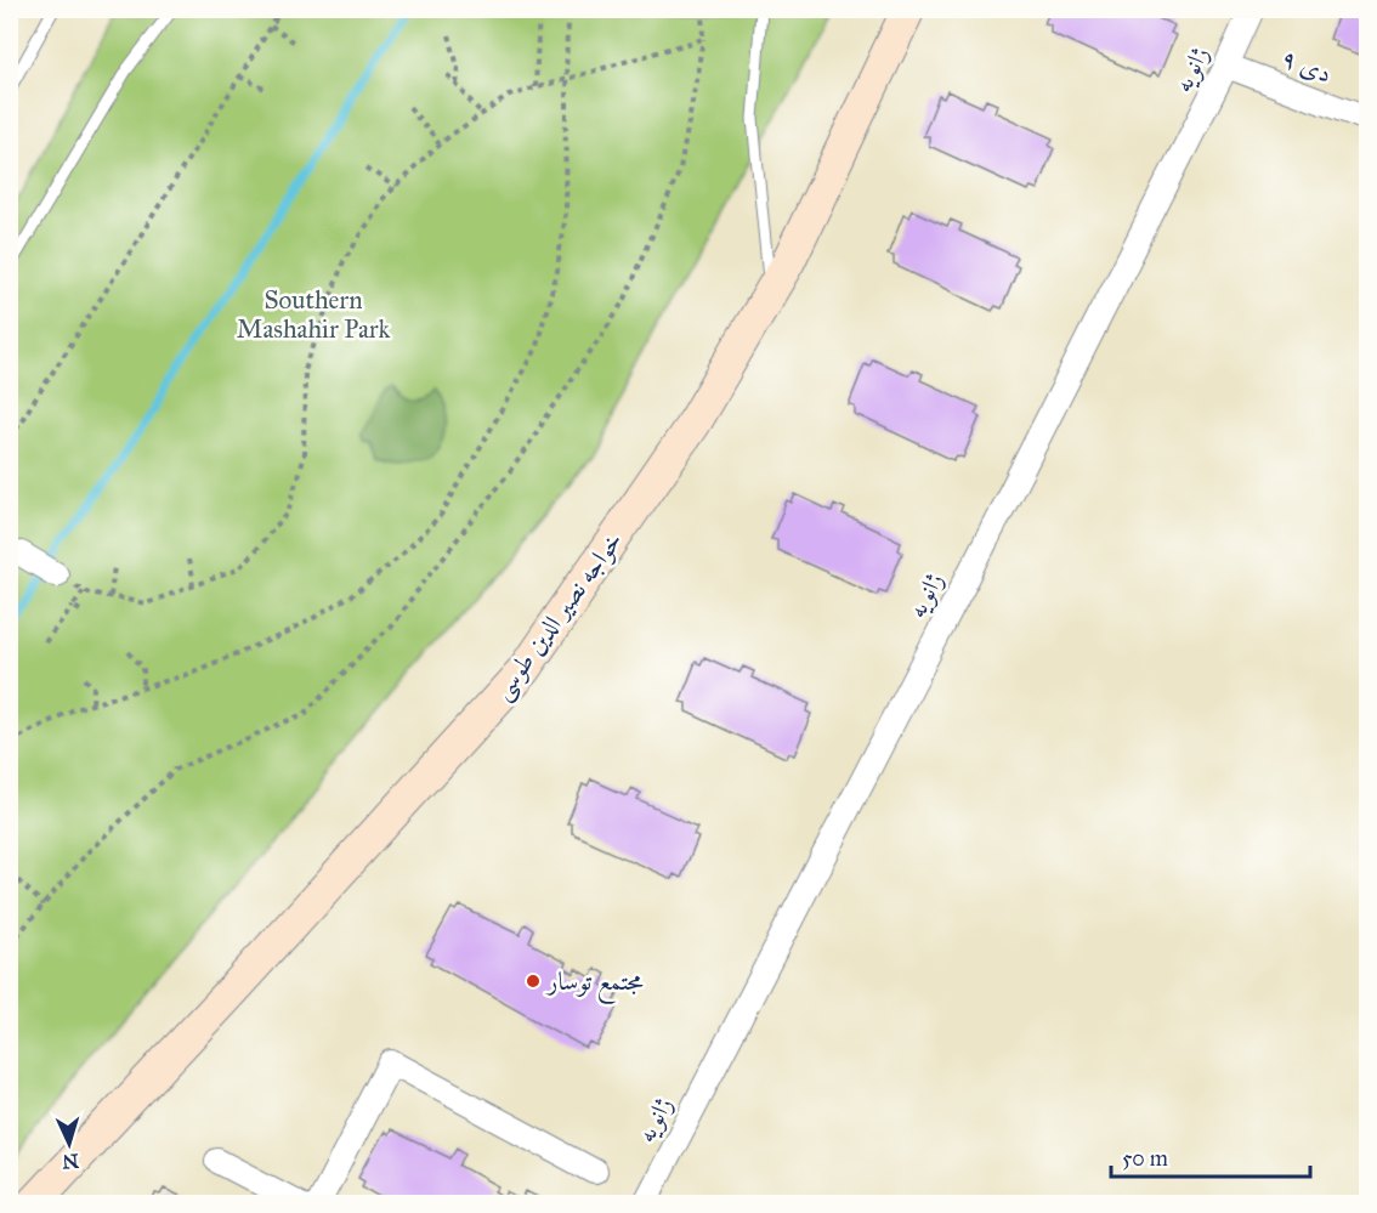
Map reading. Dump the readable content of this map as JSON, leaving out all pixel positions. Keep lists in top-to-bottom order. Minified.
{"streets":{"street":["۹ دی","ژانویه","خواجه نصیر الدین طوسی"]},"crossings":[["۹ دی","ژانویه"]],"parks":["Southern Mashahir Park"],"places":["مجتمع توسار"],"scale_bar":"50 m","north":"bottom"}
